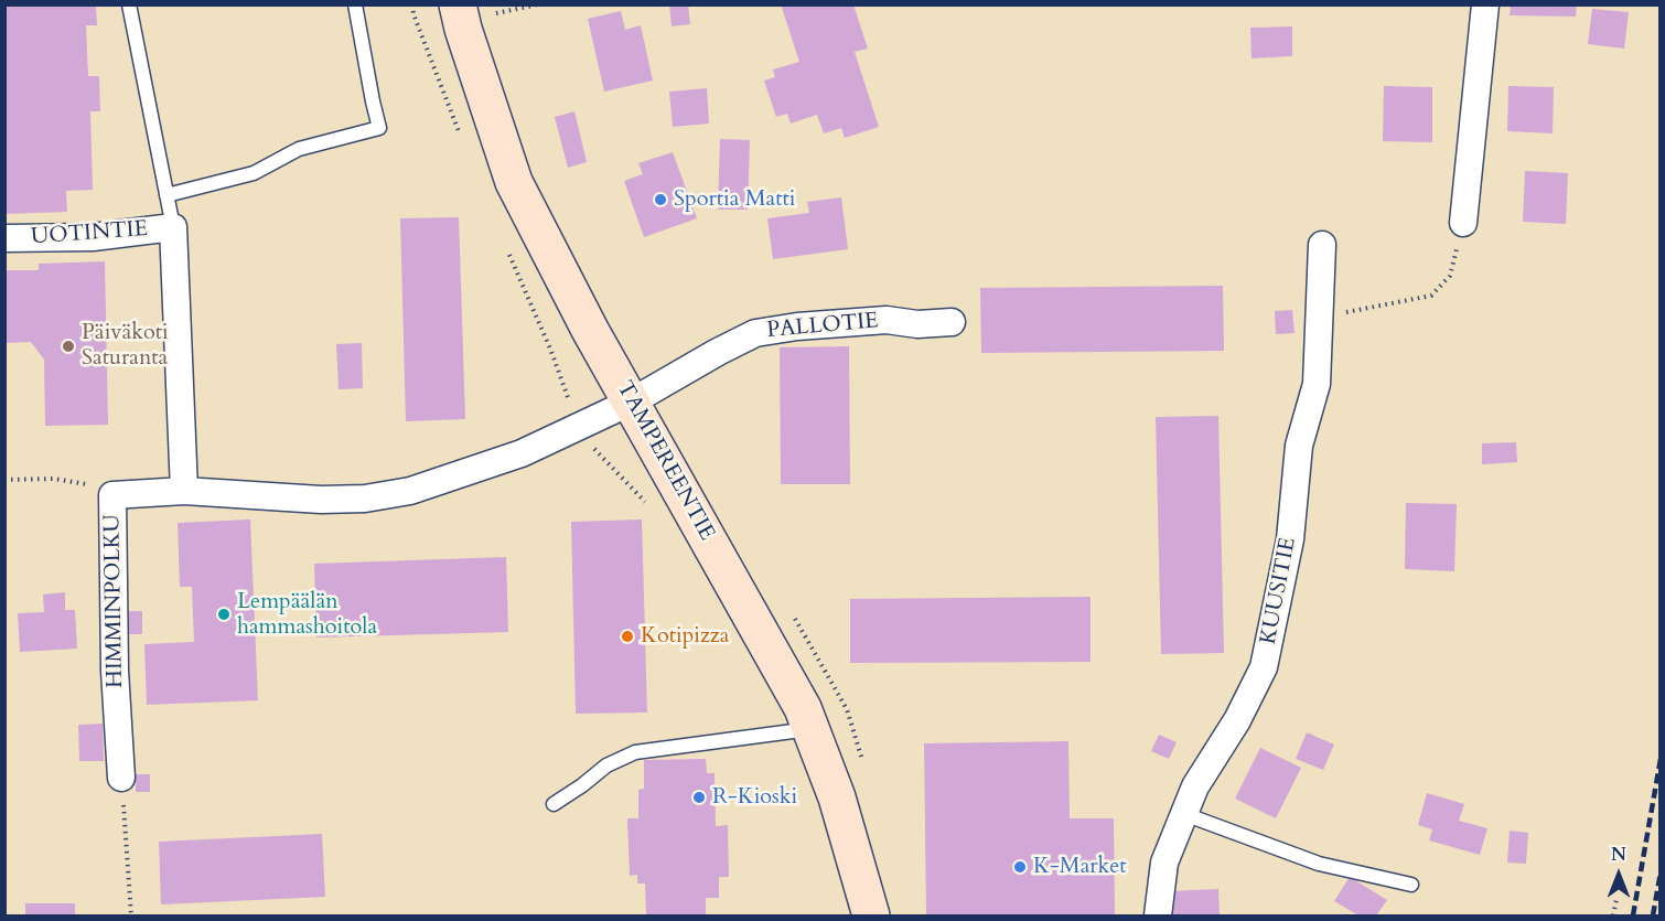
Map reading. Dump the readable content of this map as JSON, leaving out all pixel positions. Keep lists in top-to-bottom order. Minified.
{"streets":{"main road":["TAMPEREENTIE"],"street":["UOTINTIE","PALLOTIE","KUUSITIE","HIMMINPOLKU"]},"crossings":[["PALLOTIE","TAMPEREENTIE"],["PALLOTIE","HIMMINPOLKU"],["TAMPEREENTIE","HIMMINPOLKU"]],"places":["Sportia Matti","Päiväkoti Saturanta","Lempäälän hammashoitola","Kotipizza","R-Kioski","K-Market"],"north":"top"}
